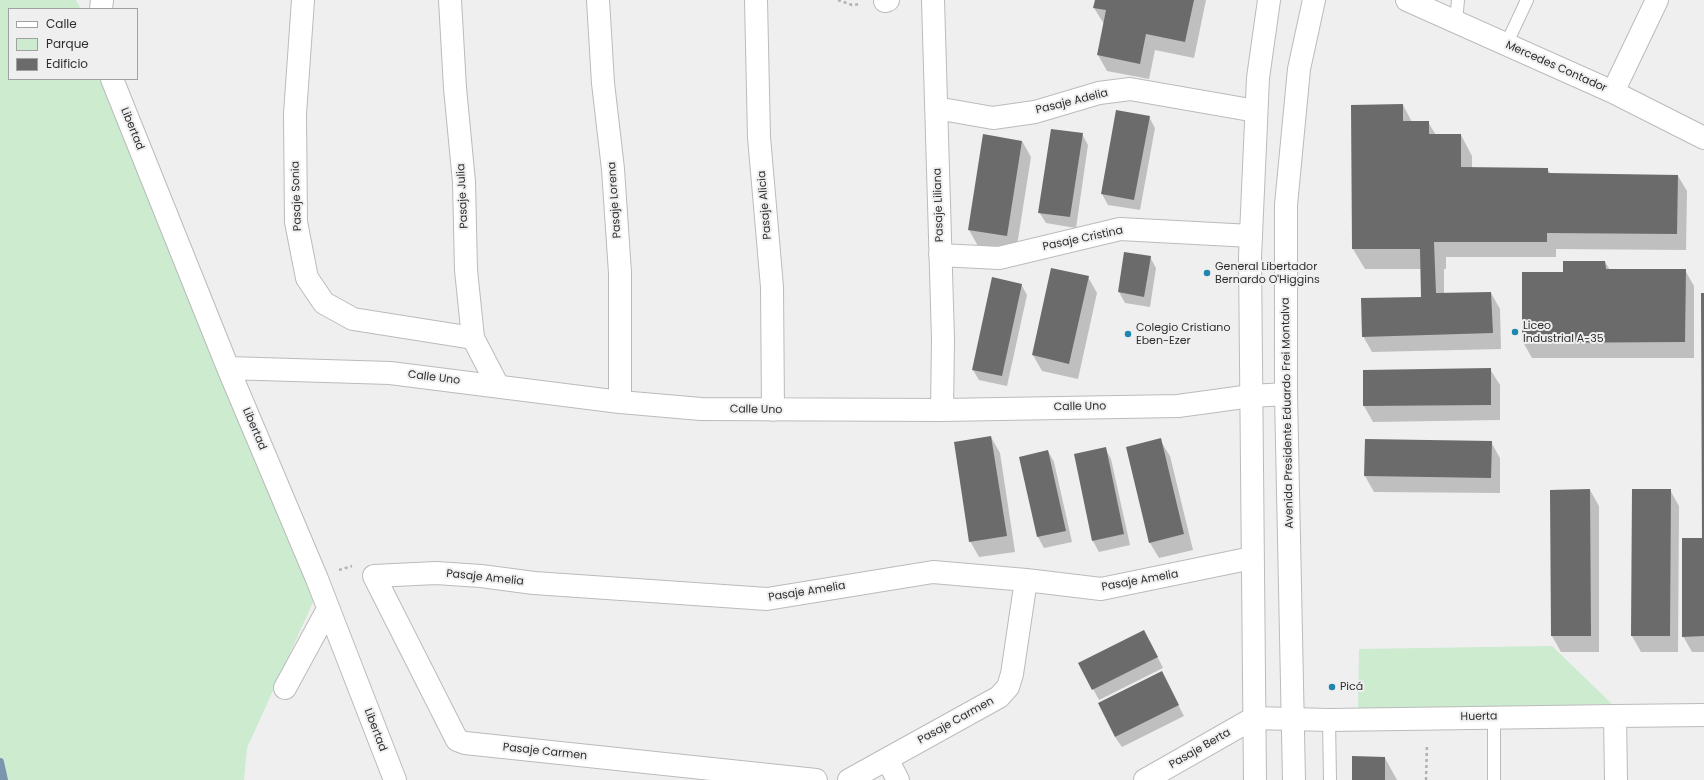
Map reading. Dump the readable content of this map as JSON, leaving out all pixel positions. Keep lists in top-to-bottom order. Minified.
{"streets":{"street":["Mercedes Contador","Pasaje Adelia","Libertad","Pasaje Sonia","Pasaje Julia","Pasaje Lorena","Pasaje Alicia","Pasaje Liliana","Pasaje Cristina","Calle Uno","Avenida Presidente Eduardo Frei Montalva","Pasaje Amelia","Huerta","Pasaje Carmen","Pasaje Berta"]},"crossings":[["Pasaje Adelia","Pasaje Liliana"],["Libertad","Calle Uno"],["Pasaje Sonia","Pasaje Julia"],["Pasaje Julia","Calle Uno"],["Pasaje Lorena","Calle Uno"],["Pasaje Alicia","Calle Uno"],["Pasaje Liliana","Pasaje Cristina"],["Pasaje Liliana","Calle Uno"],["Calle Uno","Avenida Presidente Eduardo Frei Montalva"],["Avenida Presidente Eduardo Frei Montalva","Huerta"],["Pasaje Amelia","Pasaje Carmen"],["Huerta","Pasaje Berta"]],"places":["General Libertador Bernardo O'Higgins","Liceo Industrial A-35","Colegio Cristiano Eben-Ezer","Picá"],"legend":["Calle","Parque","Edificio"]}
